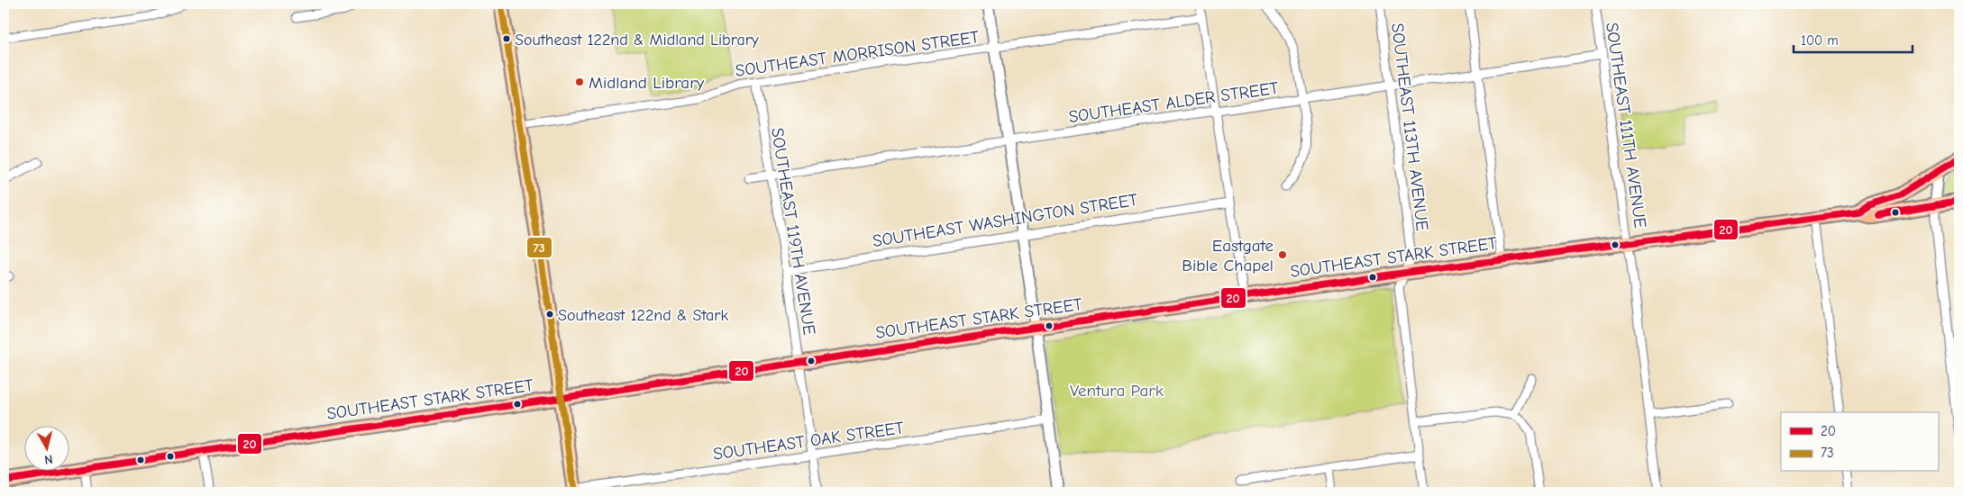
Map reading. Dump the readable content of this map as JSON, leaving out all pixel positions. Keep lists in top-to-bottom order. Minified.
{"streets":{"main road":["SOUTHEAST STARK STREET"],"street":["SOUTHEAST MORRISON STREET","SOUTHEAST ALDER STREET","SOUTHEAST 111TH AVENUE","SOUTHEAST 113TH AVENUE","SOUTHEAST WASHINGTON STREET","SOUTHEAST 119TH AVENUE","SOUTHEAST OAK STREET"]},"crossings":[["SOUTHEAST MORRISON STREET","SOUTHEAST 119TH AVENUE"],["SOUTHEAST ALDER STREET","SOUTHEAST 111TH AVENUE"],["SOUTHEAST ALDER STREET","SOUTHEAST 113TH AVENUE"],["SOUTHEAST ALDER STREET","SOUTHEAST 119TH AVENUE"],["SOUTHEAST 111TH AVENUE","SOUTHEAST STARK STREET"],["SOUTHEAST 113TH AVENUE","SOUTHEAST STARK STREET"],["SOUTHEAST WASHINGTON STREET","SOUTHEAST 119TH AVENUE"],["SOUTHEAST 119TH AVENUE","SOUTHEAST STARK STREET"],["SOUTHEAST 119TH AVENUE","SOUTHEAST OAK STREET"]],"parks":["Ventura Park"],"places":["Southeast 122nd & Midland Library","Midland Library","Eastgate Bible Chapel","Southeast 122nd & Stark"],"lines":["transit line 73","transit line 20"],"legend":["20","73"],"scale_bar":"100 m","north":"bottom"}
